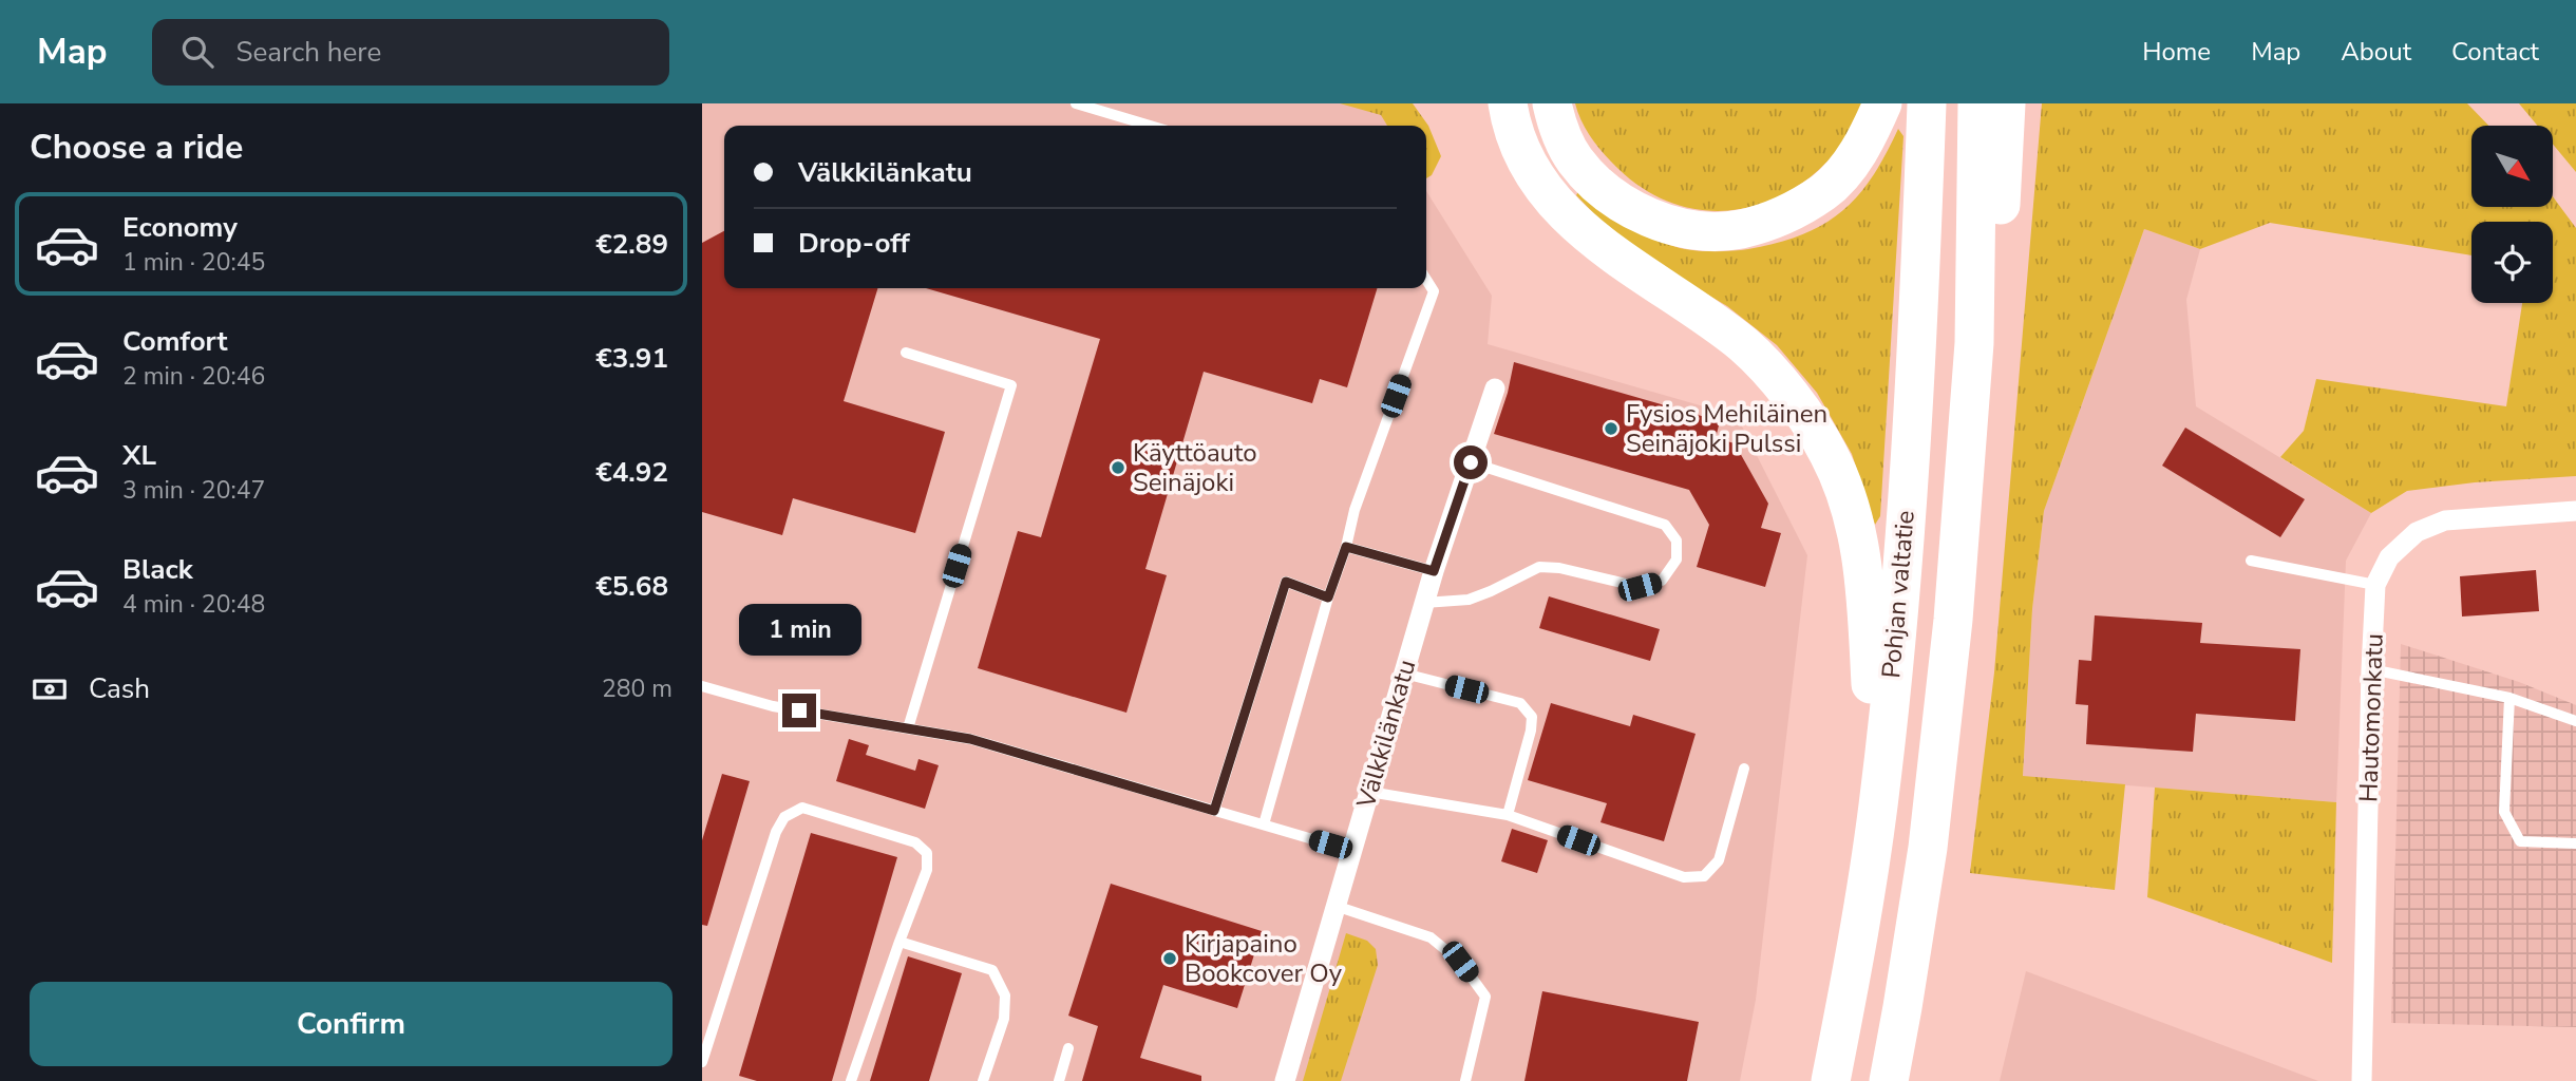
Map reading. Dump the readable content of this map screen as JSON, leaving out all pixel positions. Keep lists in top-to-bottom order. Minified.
{"streets":{"highway":["Pohjan valtatie"],"street":["Hautomonkatu","Välkkilänkatu"]},"places":["Fysios Mehiläinen Seinäjoki Pulssi","Käyttöauto Seinäjoki","Kirjapaino Bookcover Oy"],"north":"bottom right","page":{"header":"Map","search":"Search here","nav":["Home","Map","About","Contact"],"heading":"Choose a ride","banner":["Välkkilänkatu","Drop-off"],"list":[{"name":"Economy","note":"1 min · 20:45","value":"€2.89"},{"name":"Comfort","note":"2 min · 20:46","value":"€3.91"},{"name":"XL","note":"3 min · 20:47","value":"€4.92"},{"name":"Black","note":"4 min · 20:48","value":"€5.68"}],"bubble":"1 min","pay":["Cash","280 m"],"buttons":"Confirm"}}
